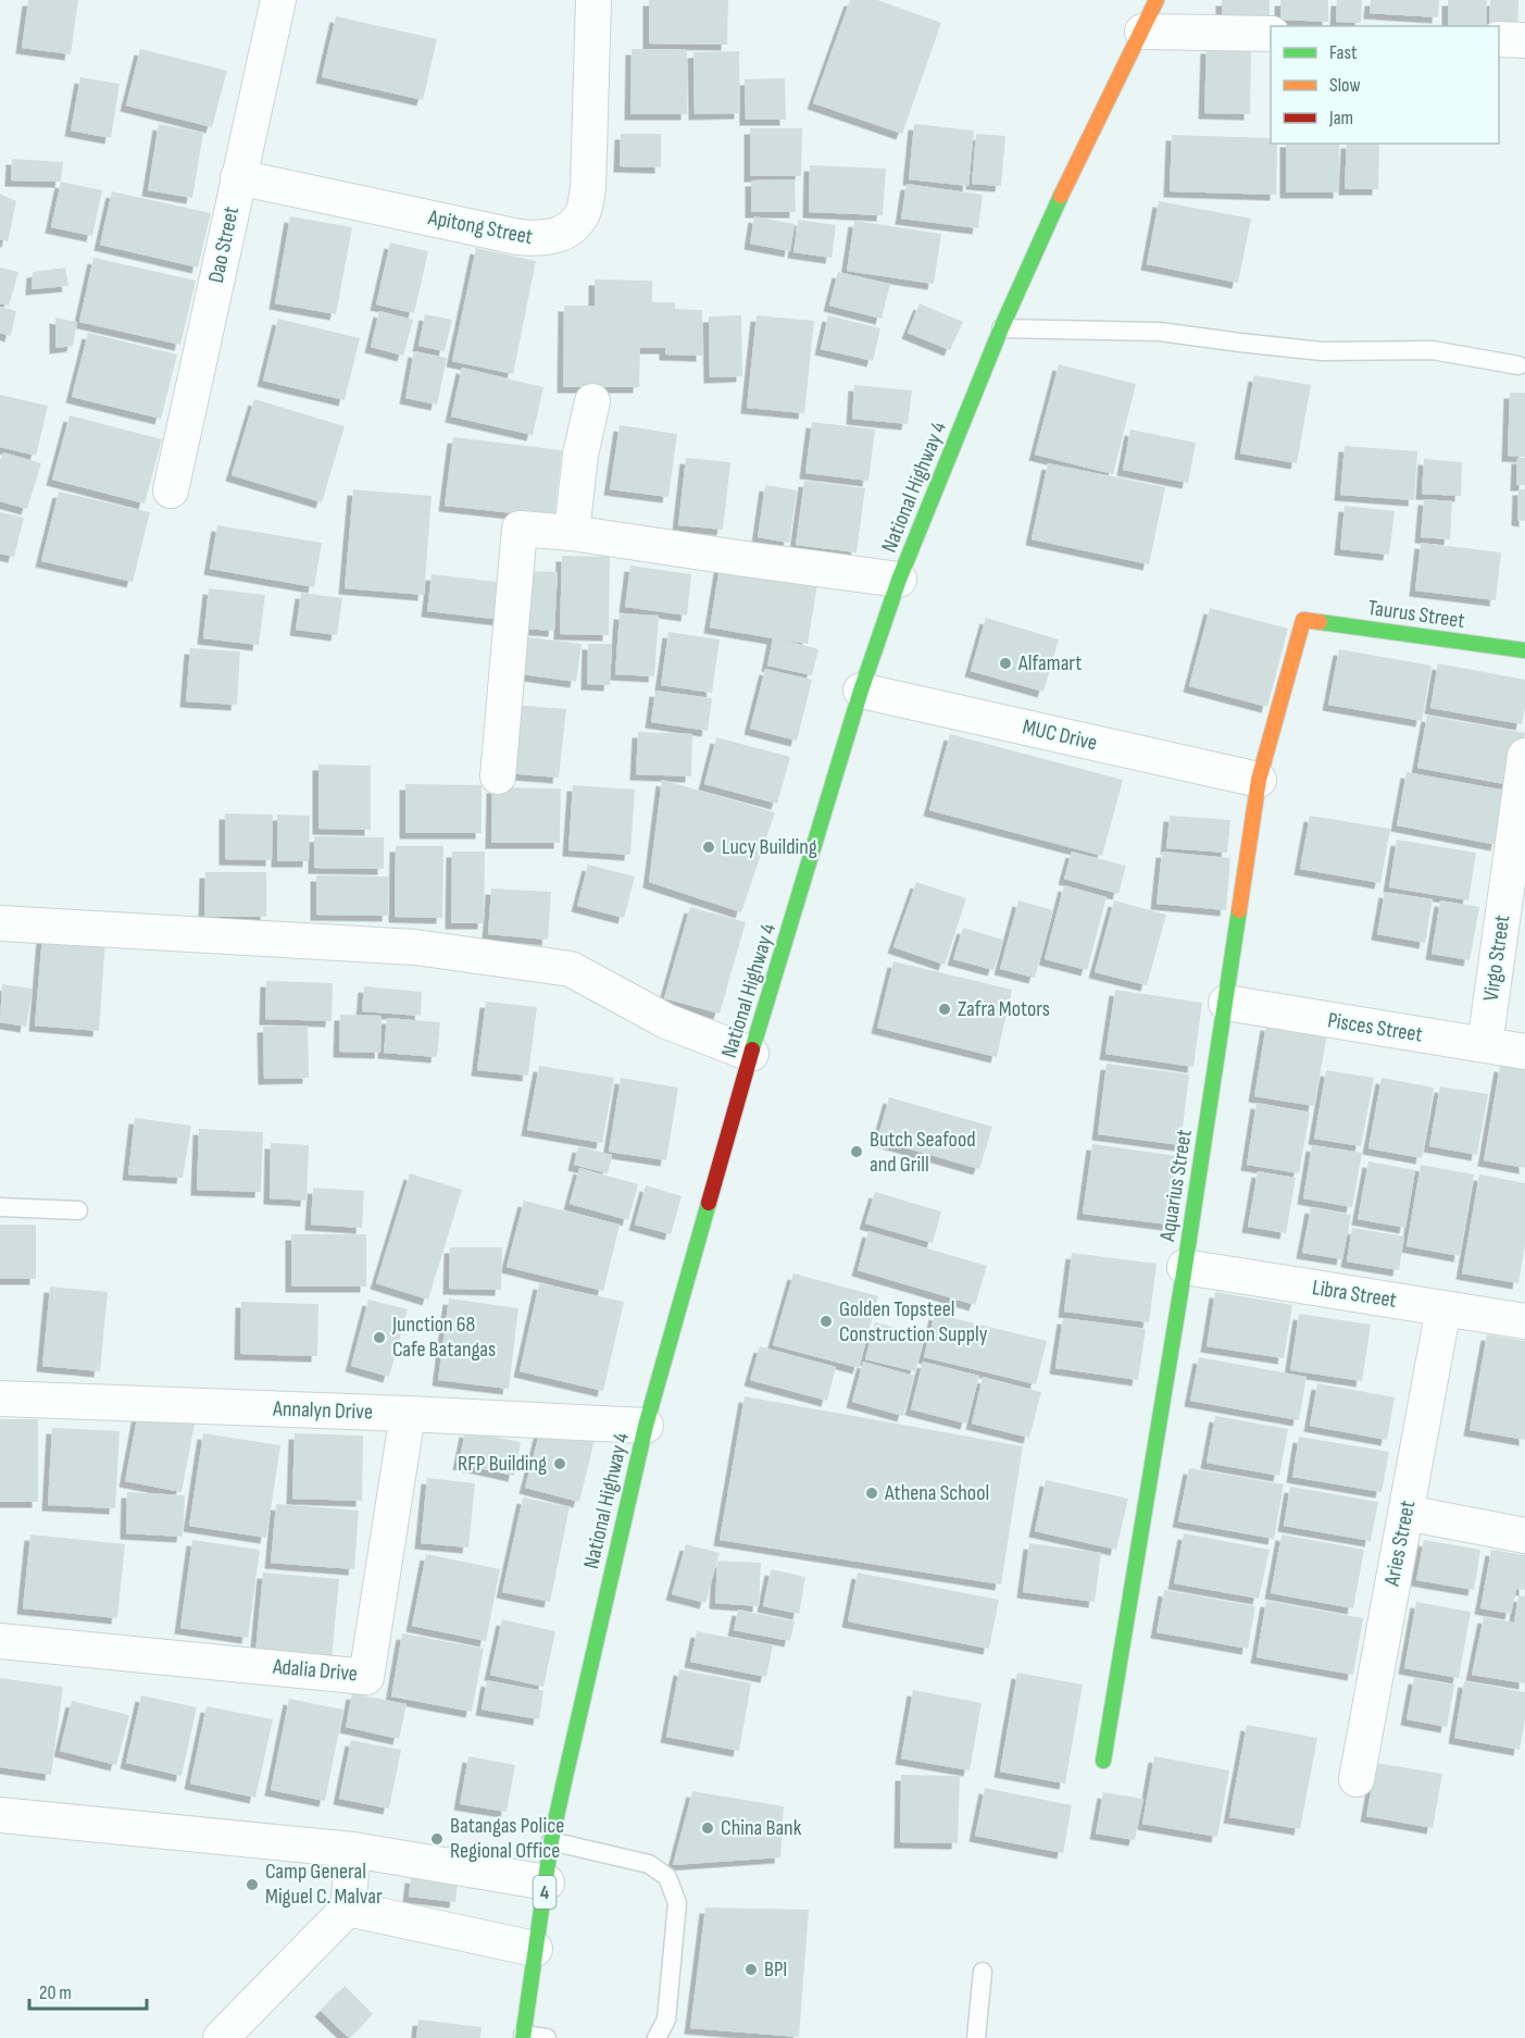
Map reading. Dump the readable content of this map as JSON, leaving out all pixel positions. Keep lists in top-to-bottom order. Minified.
{"streets":{"main road":["National Highway 4","Taurus Street","Aquarius Street","4"],"street":["Apitong Street","Dao Street","MUC Drive","Virgo Street","Pisces Street","Libra Street","Annalyn Drive","Aries Street","Adalia Drive"]},"crossings":[["Apitong Street","Dao Street"],["National Highway 4","MUC Drive"],["National Highway 4","Annalyn Drive"],["Taurus Street","Aquarius Street"],["MUC Drive","Aquarius Street"],["Virgo Street","Pisces Street"],["Pisces Street","Aquarius Street"],["Aquarius Street","Libra Street"],["Libra Street","Aries Street"],["Annalyn Drive","Adalia Drive"]],"places":["Alfamart","Lucy Building","Zafra Motors","Butch Seafood and Grill","Golden Topsteel Construction Supply","Junction 68 Cafe Batangas","RFP Building","Athena School","China Bank","Batangas Police Regional Office","Camp General Miguel C. Malvar","BPI"],"legend":["Fast","Slow","Jam"],"scale_bar":"20 m"}
